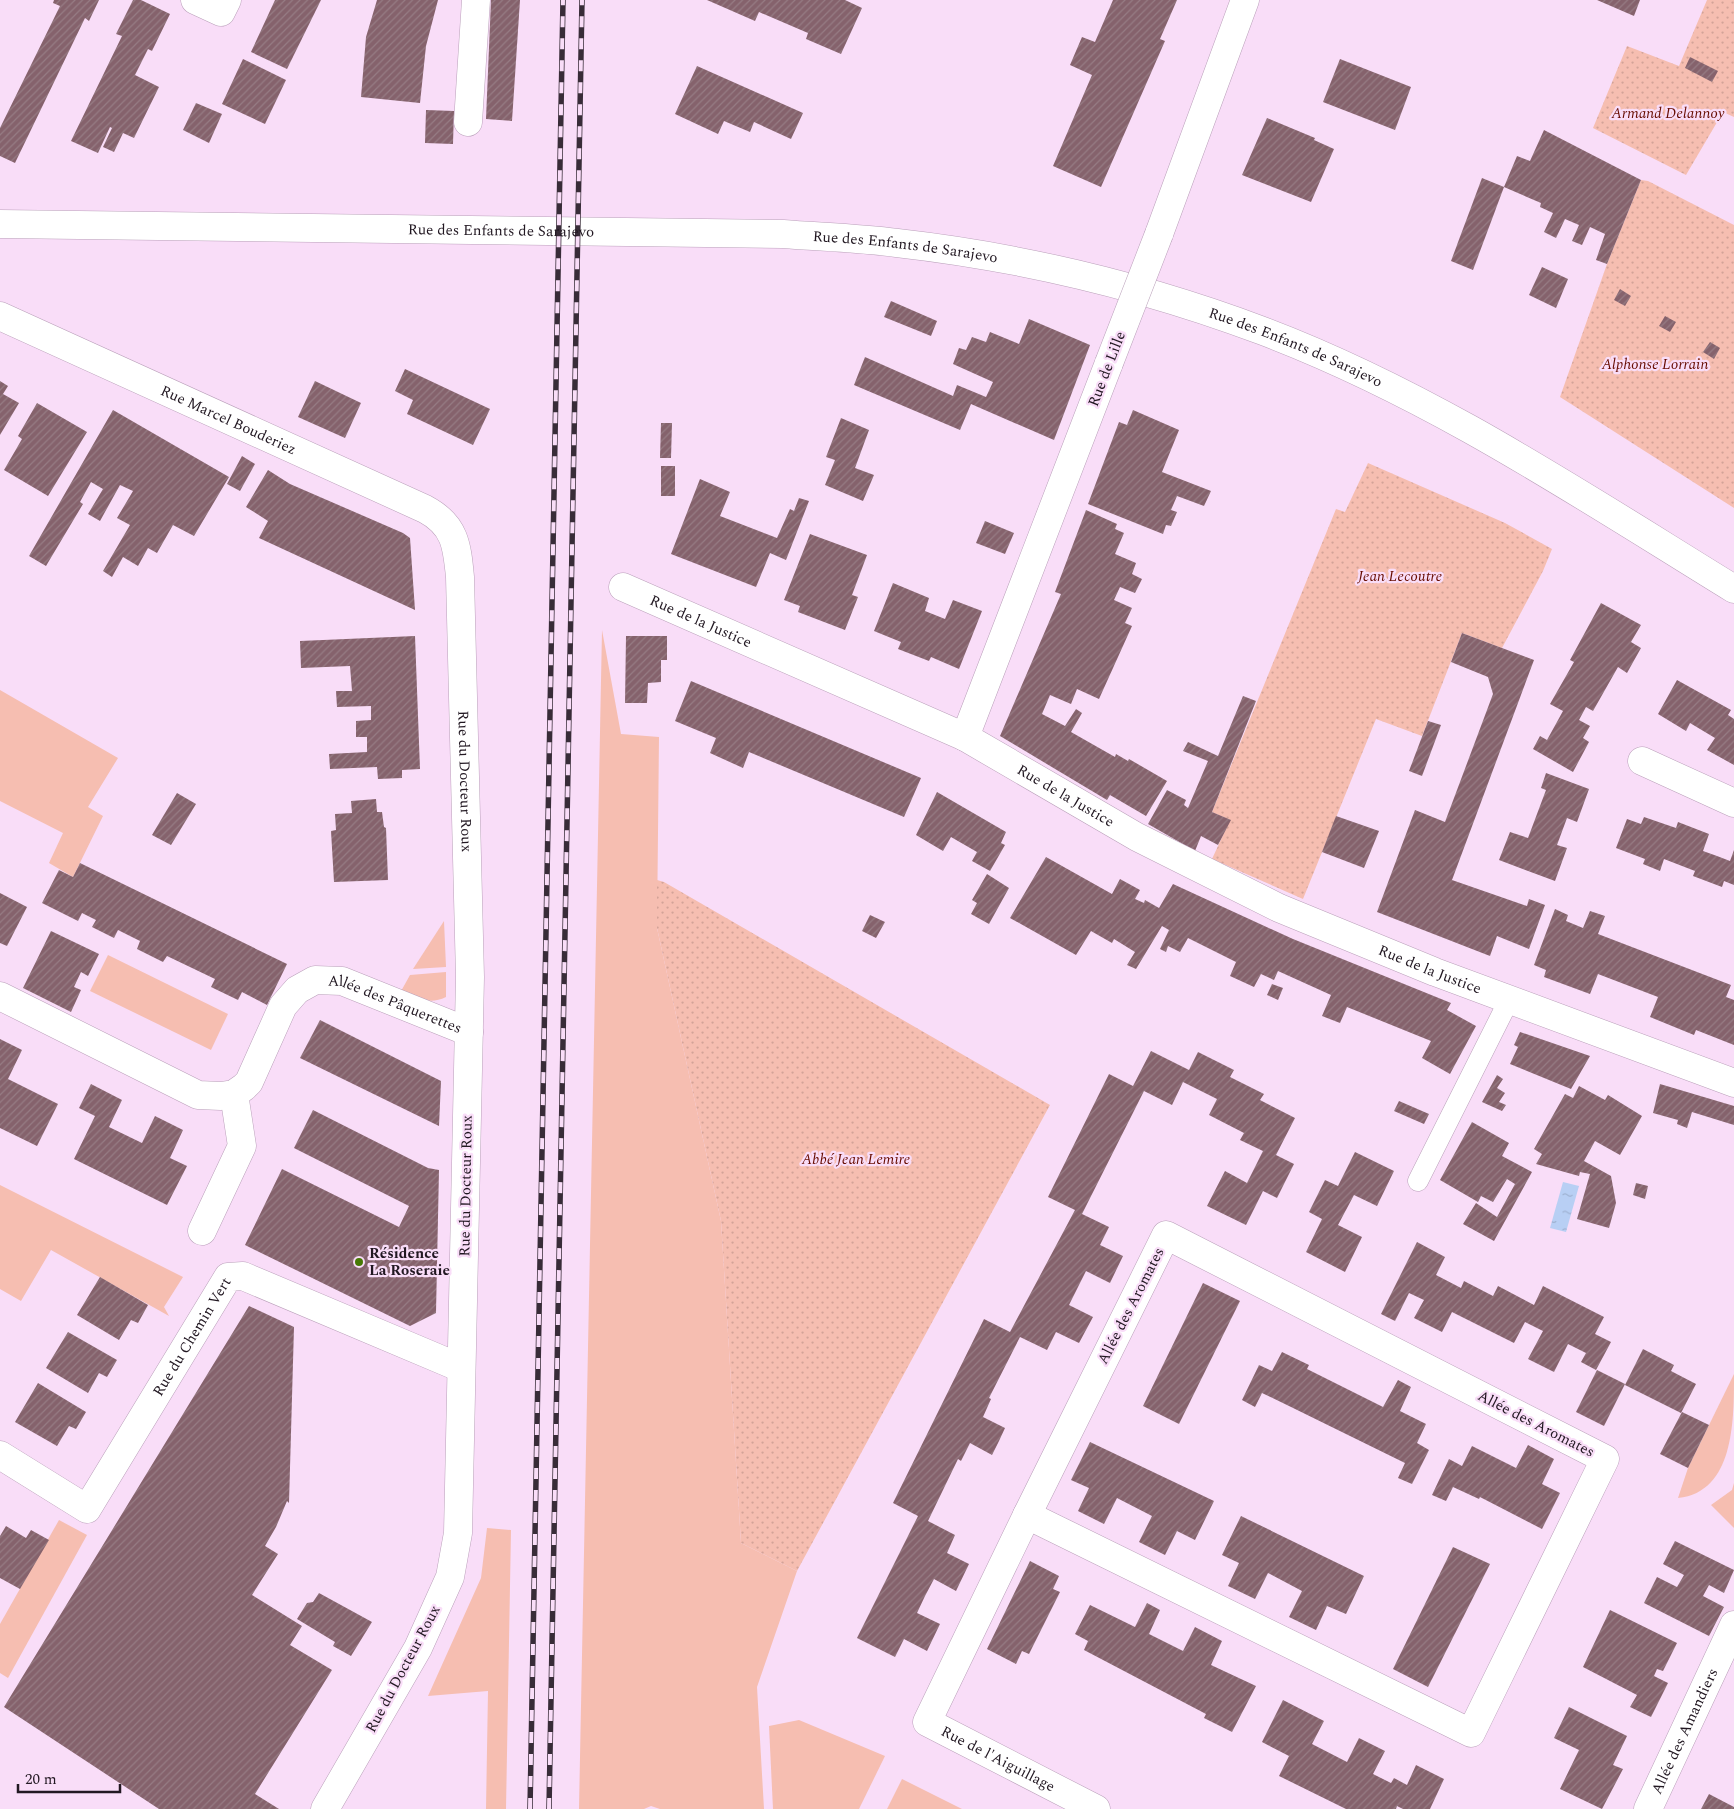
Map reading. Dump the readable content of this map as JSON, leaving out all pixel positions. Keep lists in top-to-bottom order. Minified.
{"streets":{"street":["Rue des Enfants de Sarajevo","Rue de Lille","Rue Marcel Bouderiez","Rue de la Justice","Rue du Docteur Roux","Allée des Pâquerettes","Allée des Aromates","Rue du Chemin Vert","Allée des Amandiers","Rue de l'Aiguillage"]},"crossings":[["Rue de Lille","Rue de la Justice"],["Rue Marcel Bouderiez","Rue du Docteur Roux"],["Rue du Docteur Roux","Allée des Pâquerettes"],["Rue du Docteur Roux","Rue du Chemin Vert"],["Allée des Aromates","Rue de l'Aiguillage"]],"parks":["Armand Delannoy","Alphonse Lorrain","Jean Lecoutre","Abbé Jean Lemire"],"places":["Résidence La Roseraie"],"scale_bar":"20 m"}
